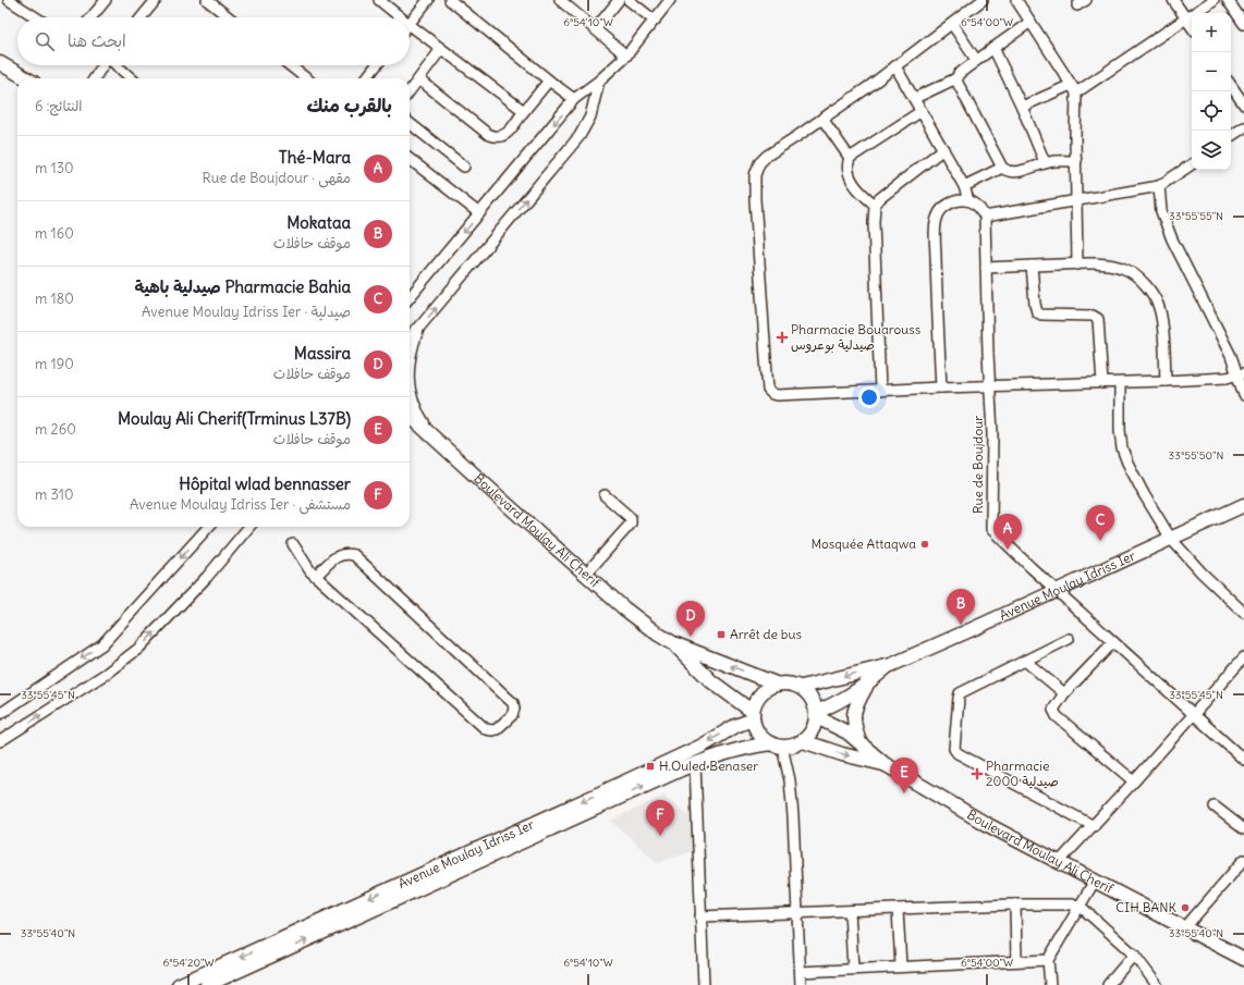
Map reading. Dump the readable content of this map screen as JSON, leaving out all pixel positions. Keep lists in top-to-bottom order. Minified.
{"streets":{"main road":["Boulevard Moulay Ali Cherif","Avenue Moulay Idriss Ier"],"street":["Rue de Boujdour"]},"crossings":[["Rue de Boujdour","Avenue Moulay Idriss Ier"],["Boulevard Moulay Ali Cherif","Avenue Moulay Idriss Ier"]],"places":{"health":["Pharmacie Bouarouss صيدلية بوعروس","Pharmacie 2000 صيدلية"],"other":["Mosquée Attaqwa","CIH BANK"],"transit":["Arrêt de bus","H.Ouled Benaser"]},"page":{"map_buttons":["+","−"],"search":"ابحث هنا","heading":["بالقرب منك","النتائج: 6"],"list":[{"mark":"A","name":"Thé-Mara","note":"مقهى · Rue de Boujdour","value":"130 m"},{"mark":"B","name":"Mokataa","note":"موقف حافلات","value":"160 m"},{"mark":"C","name":"Pharmacie Bahia صيدلية باهية","note":"صيدلية · Avenue Moulay Idriss Ier","value":"180 m"},{"mark":"D","name":"Massira","note":"موقف حافلات","value":"190 m"},{"mark":"E","name":"Moulay Ali Cherif(Trminus L37B)","note":"موقف حافلات","value":"260 m"},{"mark":"F","name":"Hôpital wlad bennasser","note":"مستشفى · Avenue Moulay Idriss Ier","value":"310 m"}],"pins":["C","A","B","D","E","F"]},"coordinates":["6°54'10\"W","6°54'00\"W","33°55'55\"N","33°55'50\"N","33°55'45\"N","33°55'40\"N","6°54'20\"W"]}
